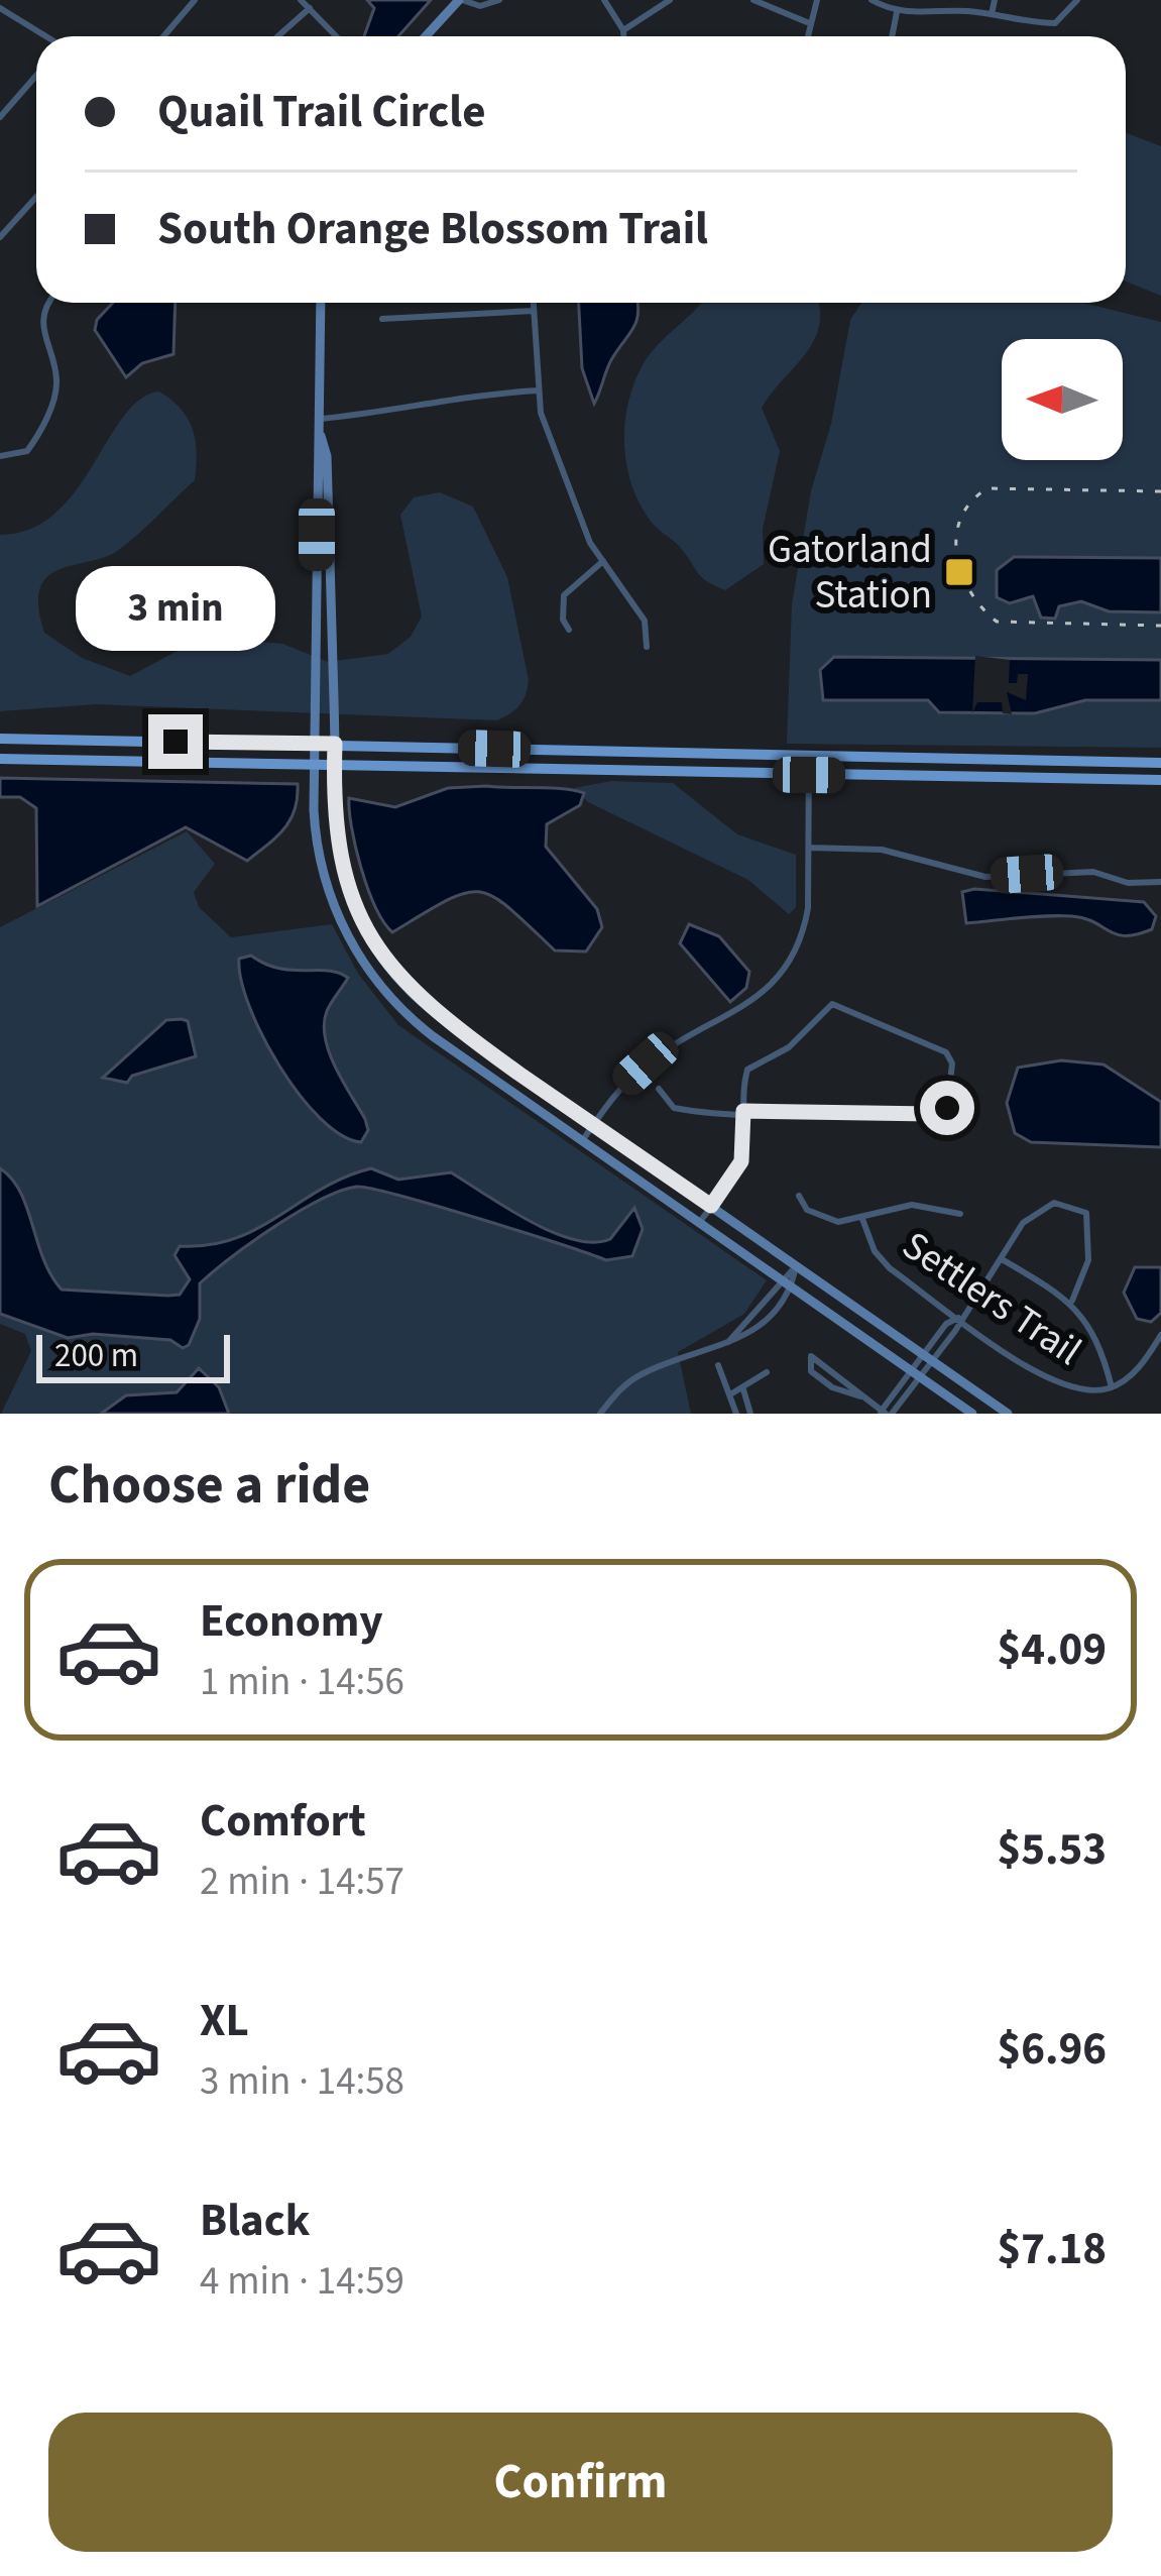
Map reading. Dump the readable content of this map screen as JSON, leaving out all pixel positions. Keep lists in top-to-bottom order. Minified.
{"streets":{"street":["Settlers Trail"]},"places":{"transit":["Gatorland Station"]},"scale_bar":"200 m","north":"left","page":{"banner":["Quail Trail Circle","South Orange Blossom Trail"],"bubble":"3 min","scale":"200 m","heading":"Choose a ride","list":[{"name":"Economy","note":"1 min · 14:56","value":"$4.09"},{"name":"Comfort","note":"2 min · 14:57","value":"$5.53"},{"name":"XL","note":"3 min · 14:58","value":"$6.96"},{"name":"Black","note":"4 min · 14:59","value":"$7.18"}],"buttons":"Confirm"}}
